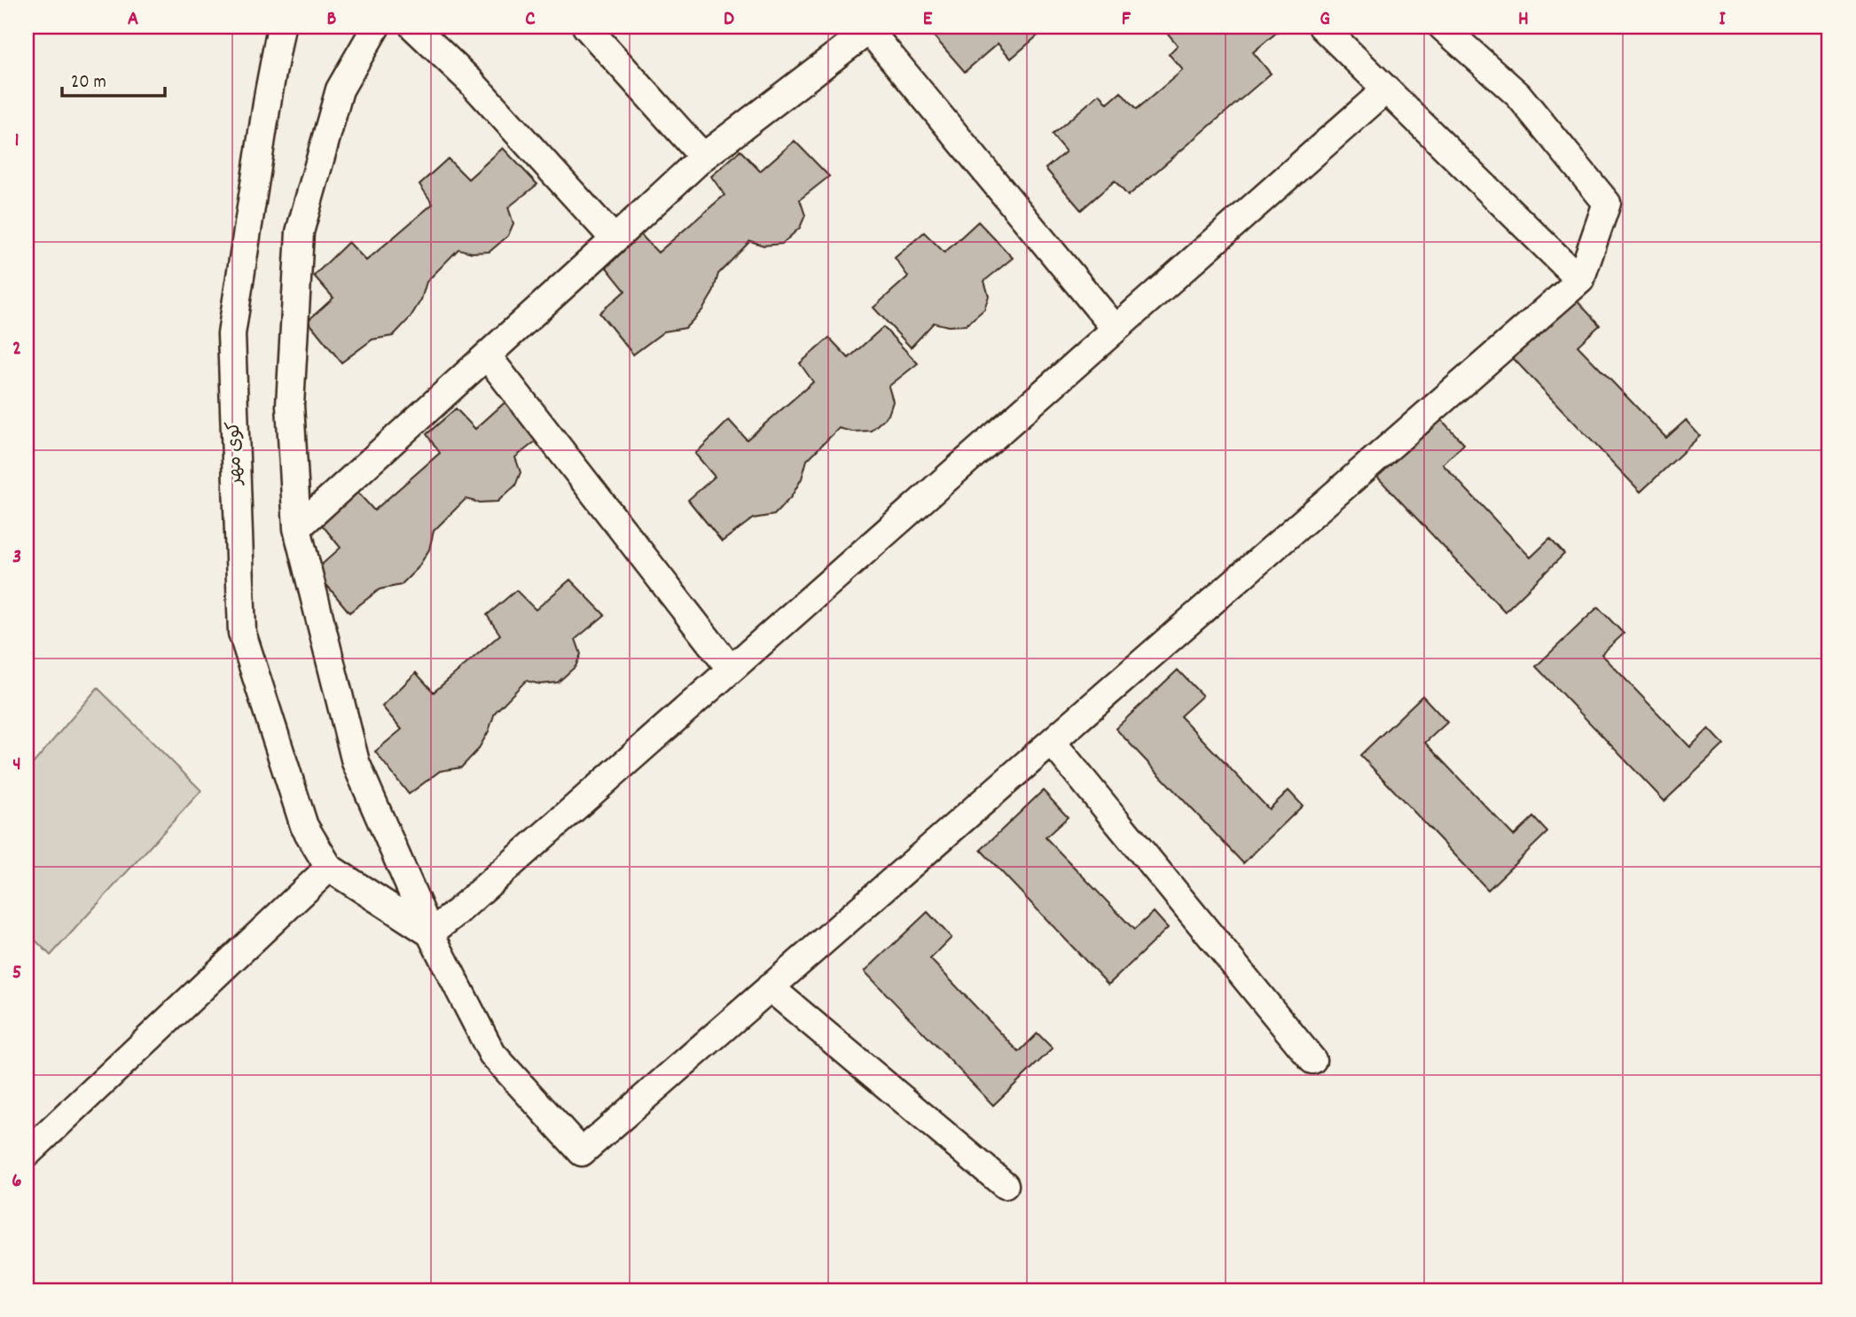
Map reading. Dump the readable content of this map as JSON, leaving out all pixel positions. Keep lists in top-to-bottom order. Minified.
{"streets":{"street":["کوی مهر"]},"scale_bar":"20 m","grid":{"columns":["A","B","C","D","E","F","G","H","I"],"rows":["1","2","3","4","5","6"]}}
